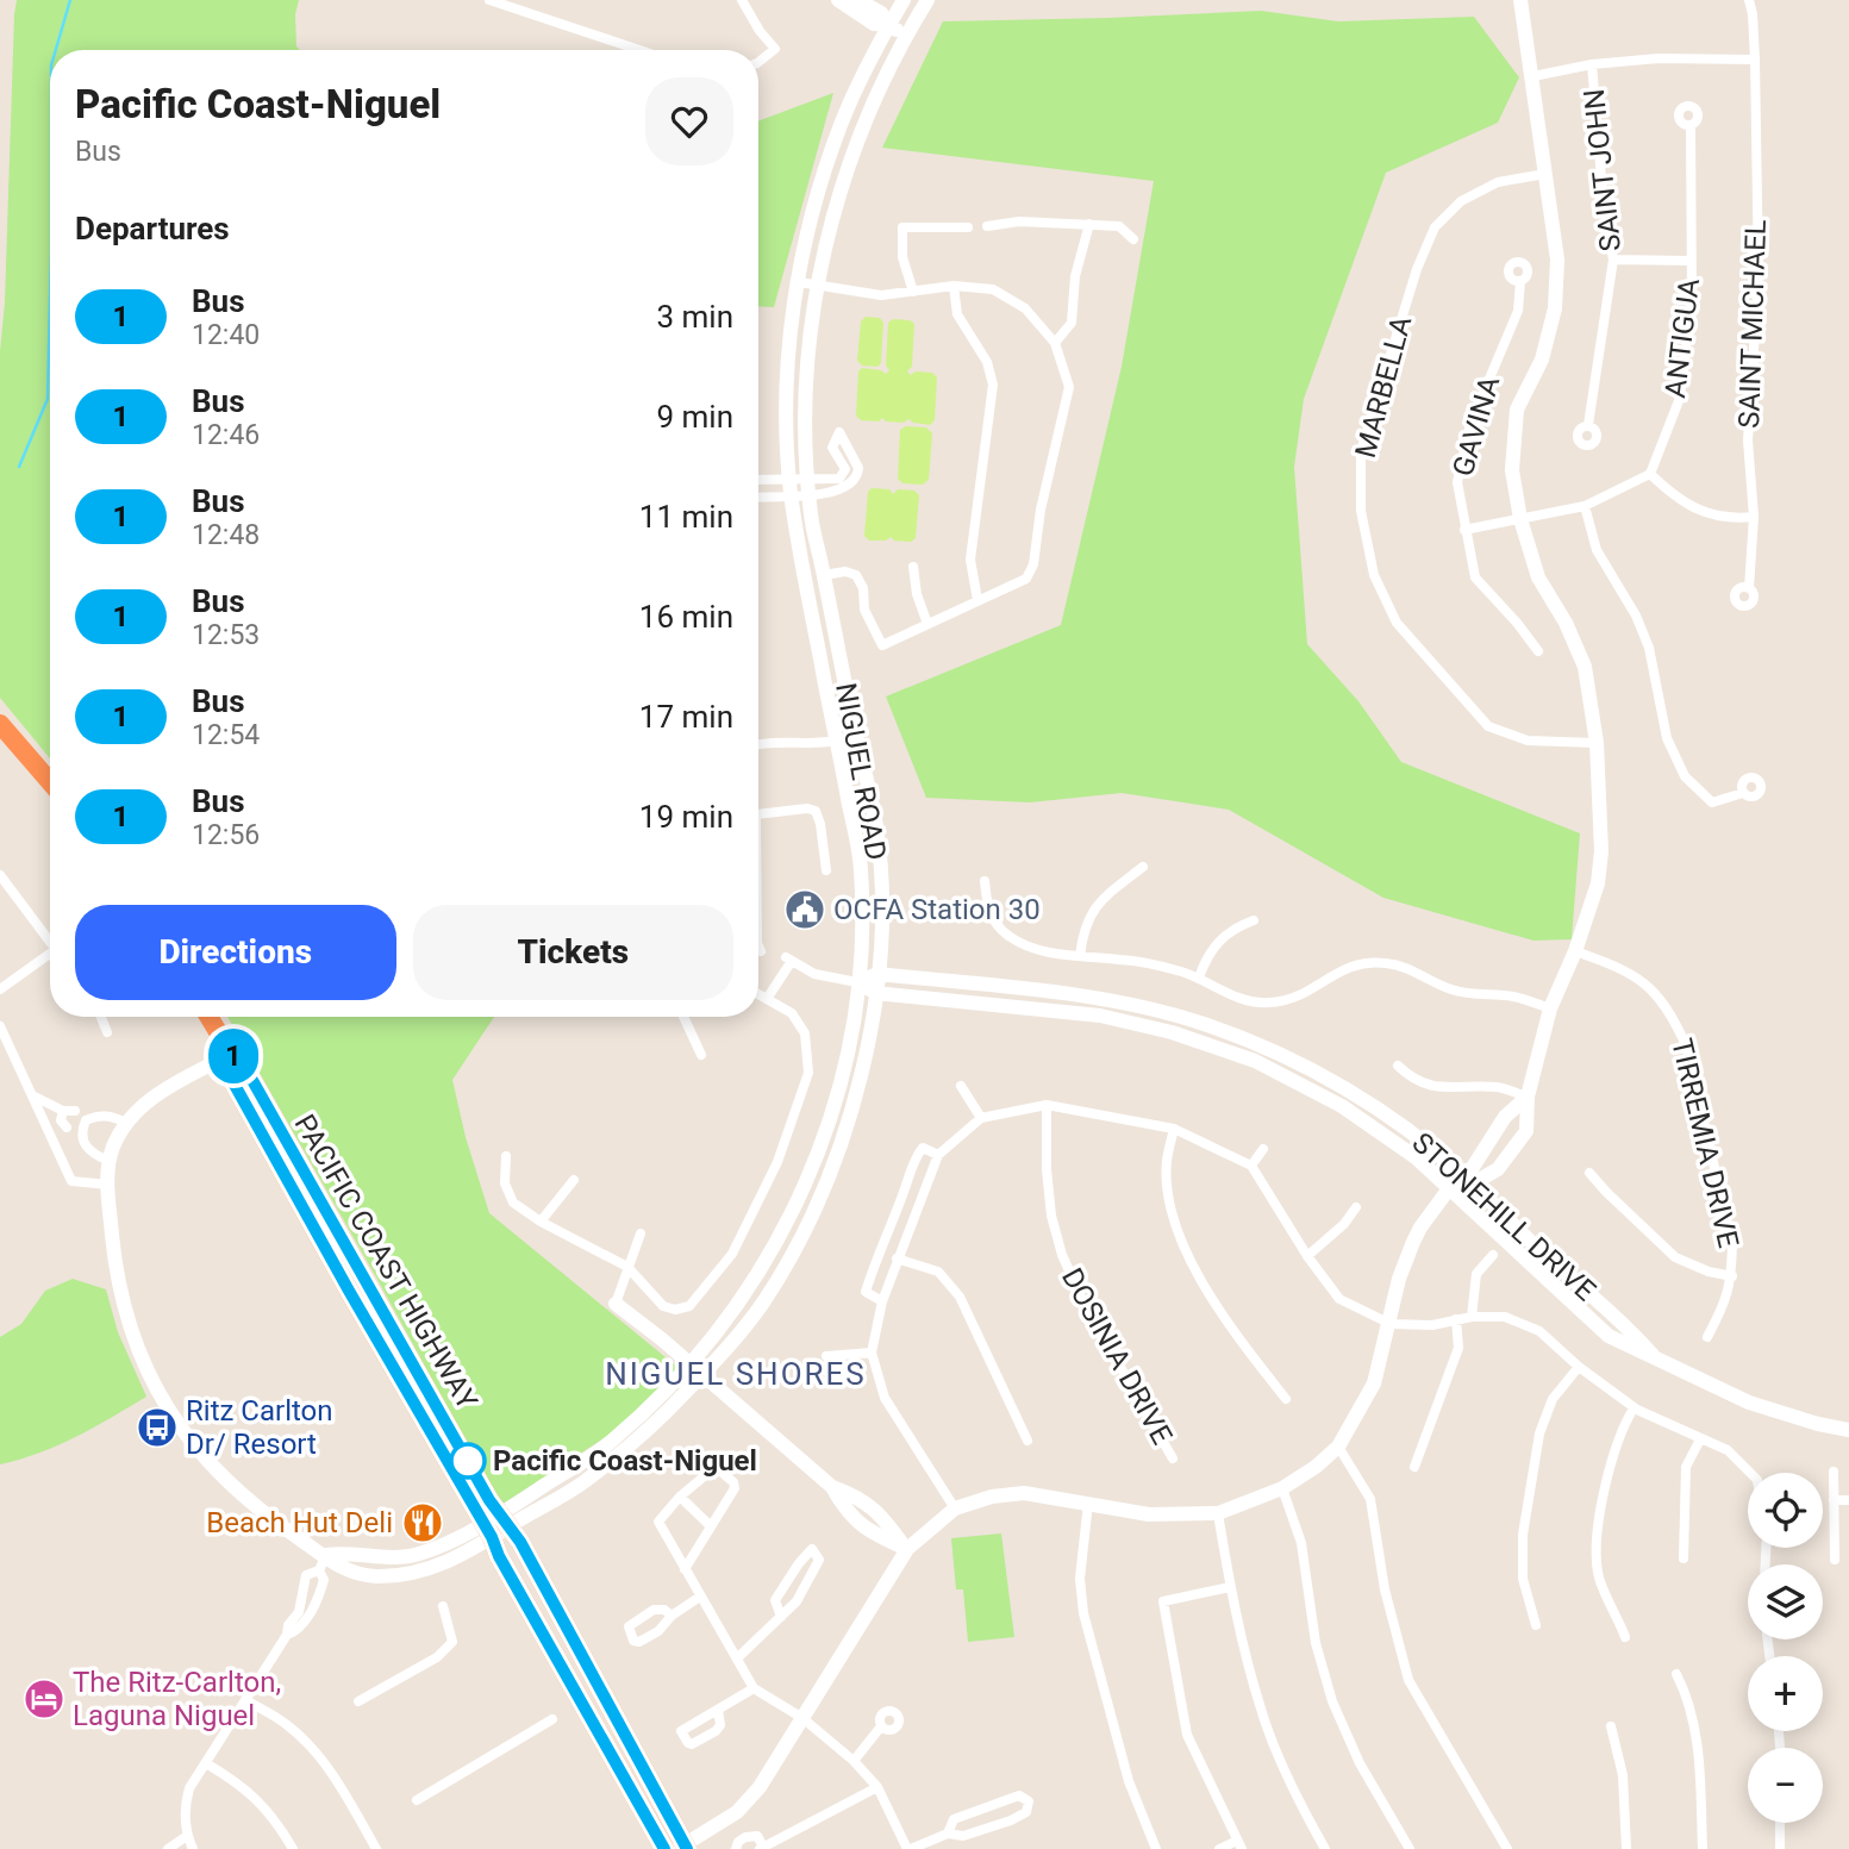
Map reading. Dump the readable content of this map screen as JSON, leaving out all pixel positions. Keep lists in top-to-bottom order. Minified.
{"streets":{"highway":["PACIFIC COAST HIGHWAY"],"main road":["NIGUEL ROAD","STONEHILL DRIVE"],"street":["SAINT JOHN","SAINT MICHAEL","ANTIGUA","MARBELLA","GAVINA","TIRREMIA DRIVE","DOSINIA DRIVE"]},"crossings":[["NIGUEL ROAD","STONEHILL DRIVE"],["NIGUEL ROAD","PACIFIC COAST HIGHWAY"]],"districts":["NIGUEL SHORES"],"places":{"public building":["OCFA Station 30"],"bus stop":["Ritz Carlton Dr/ Resort"],"other":["Pacific Coast-Niguel"],"restaurant":["Beach Hut Deli"],"hotel":["The Ritz-Carlton, Laguna Niguel"]},"lines":["bus line 1"],"page":{"on_map":"1","heading":[["Pacific Coast-Niguel","Bus"],"Departures"],"list":[{"mark":"1","name":"Bus","note":"12:40","value":"3 min"},{"mark":"1","name":"Bus","note":"12:46","value":"9 min"},{"mark":"1","name":"Bus","note":"12:48","value":"11 min"},{"mark":"1","name":"Bus","note":"12:53","value":"16 min"},{"mark":"1","name":"Bus","note":"12:54","value":"17 min"},{"mark":"1","name":"Bus","note":"12:56","value":"19 min"}],"buttons":["Directions","Tickets"],"map_buttons":["+","−"]}}
